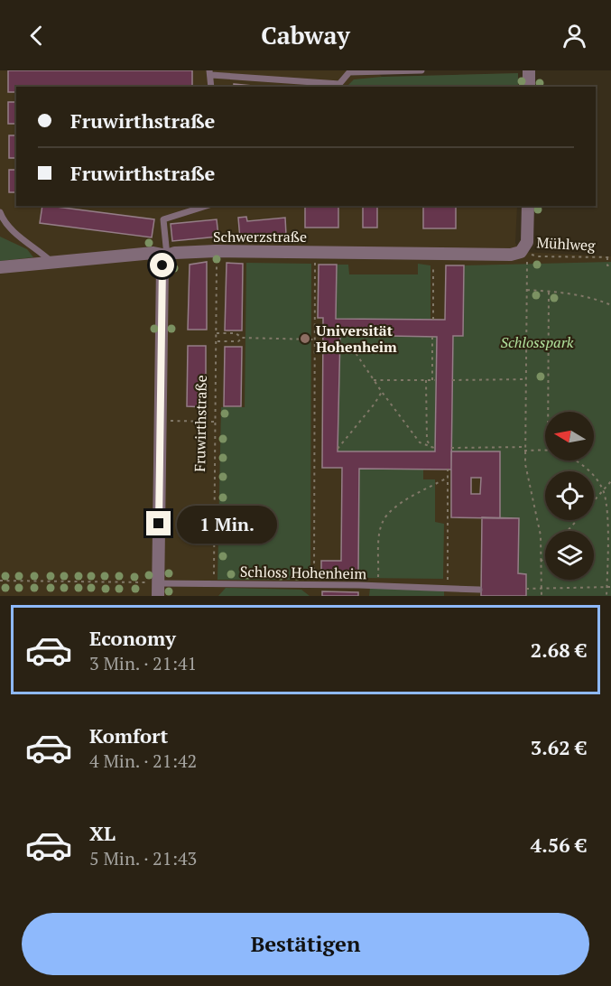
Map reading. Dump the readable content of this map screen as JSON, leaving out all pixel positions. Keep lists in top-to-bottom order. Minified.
{"streets":{"street":["Schwerzstraße"],"lane":["Schloss Hohenheim"],"path":["Mühlweg","Fruwirthstraße"]},"crossings":[["Schwerzstraße","Mühlweg"],["Schwerzstraße","Fruwirthstraße"],["Fruwirthstraße","Schloss Hohenheim"]],"parks":["Schlosspark"],"places":["Universität Hohenheim"],"north":"left","page":{"header":"Cabway","banner":["Fruwirthstraße","Fruwirthstraße"],"bubble":"1 Min.","list":[{"name":"Economy","note":"3 Min. · 21:41","value":"2.68 €"},{"name":"Komfort","note":"4 Min. · 21:42","value":"3.62 €"},{"name":"XL","note":"5 Min. · 21:43","value":"4.56 €"}],"buttons":"Bestätigen"}}
